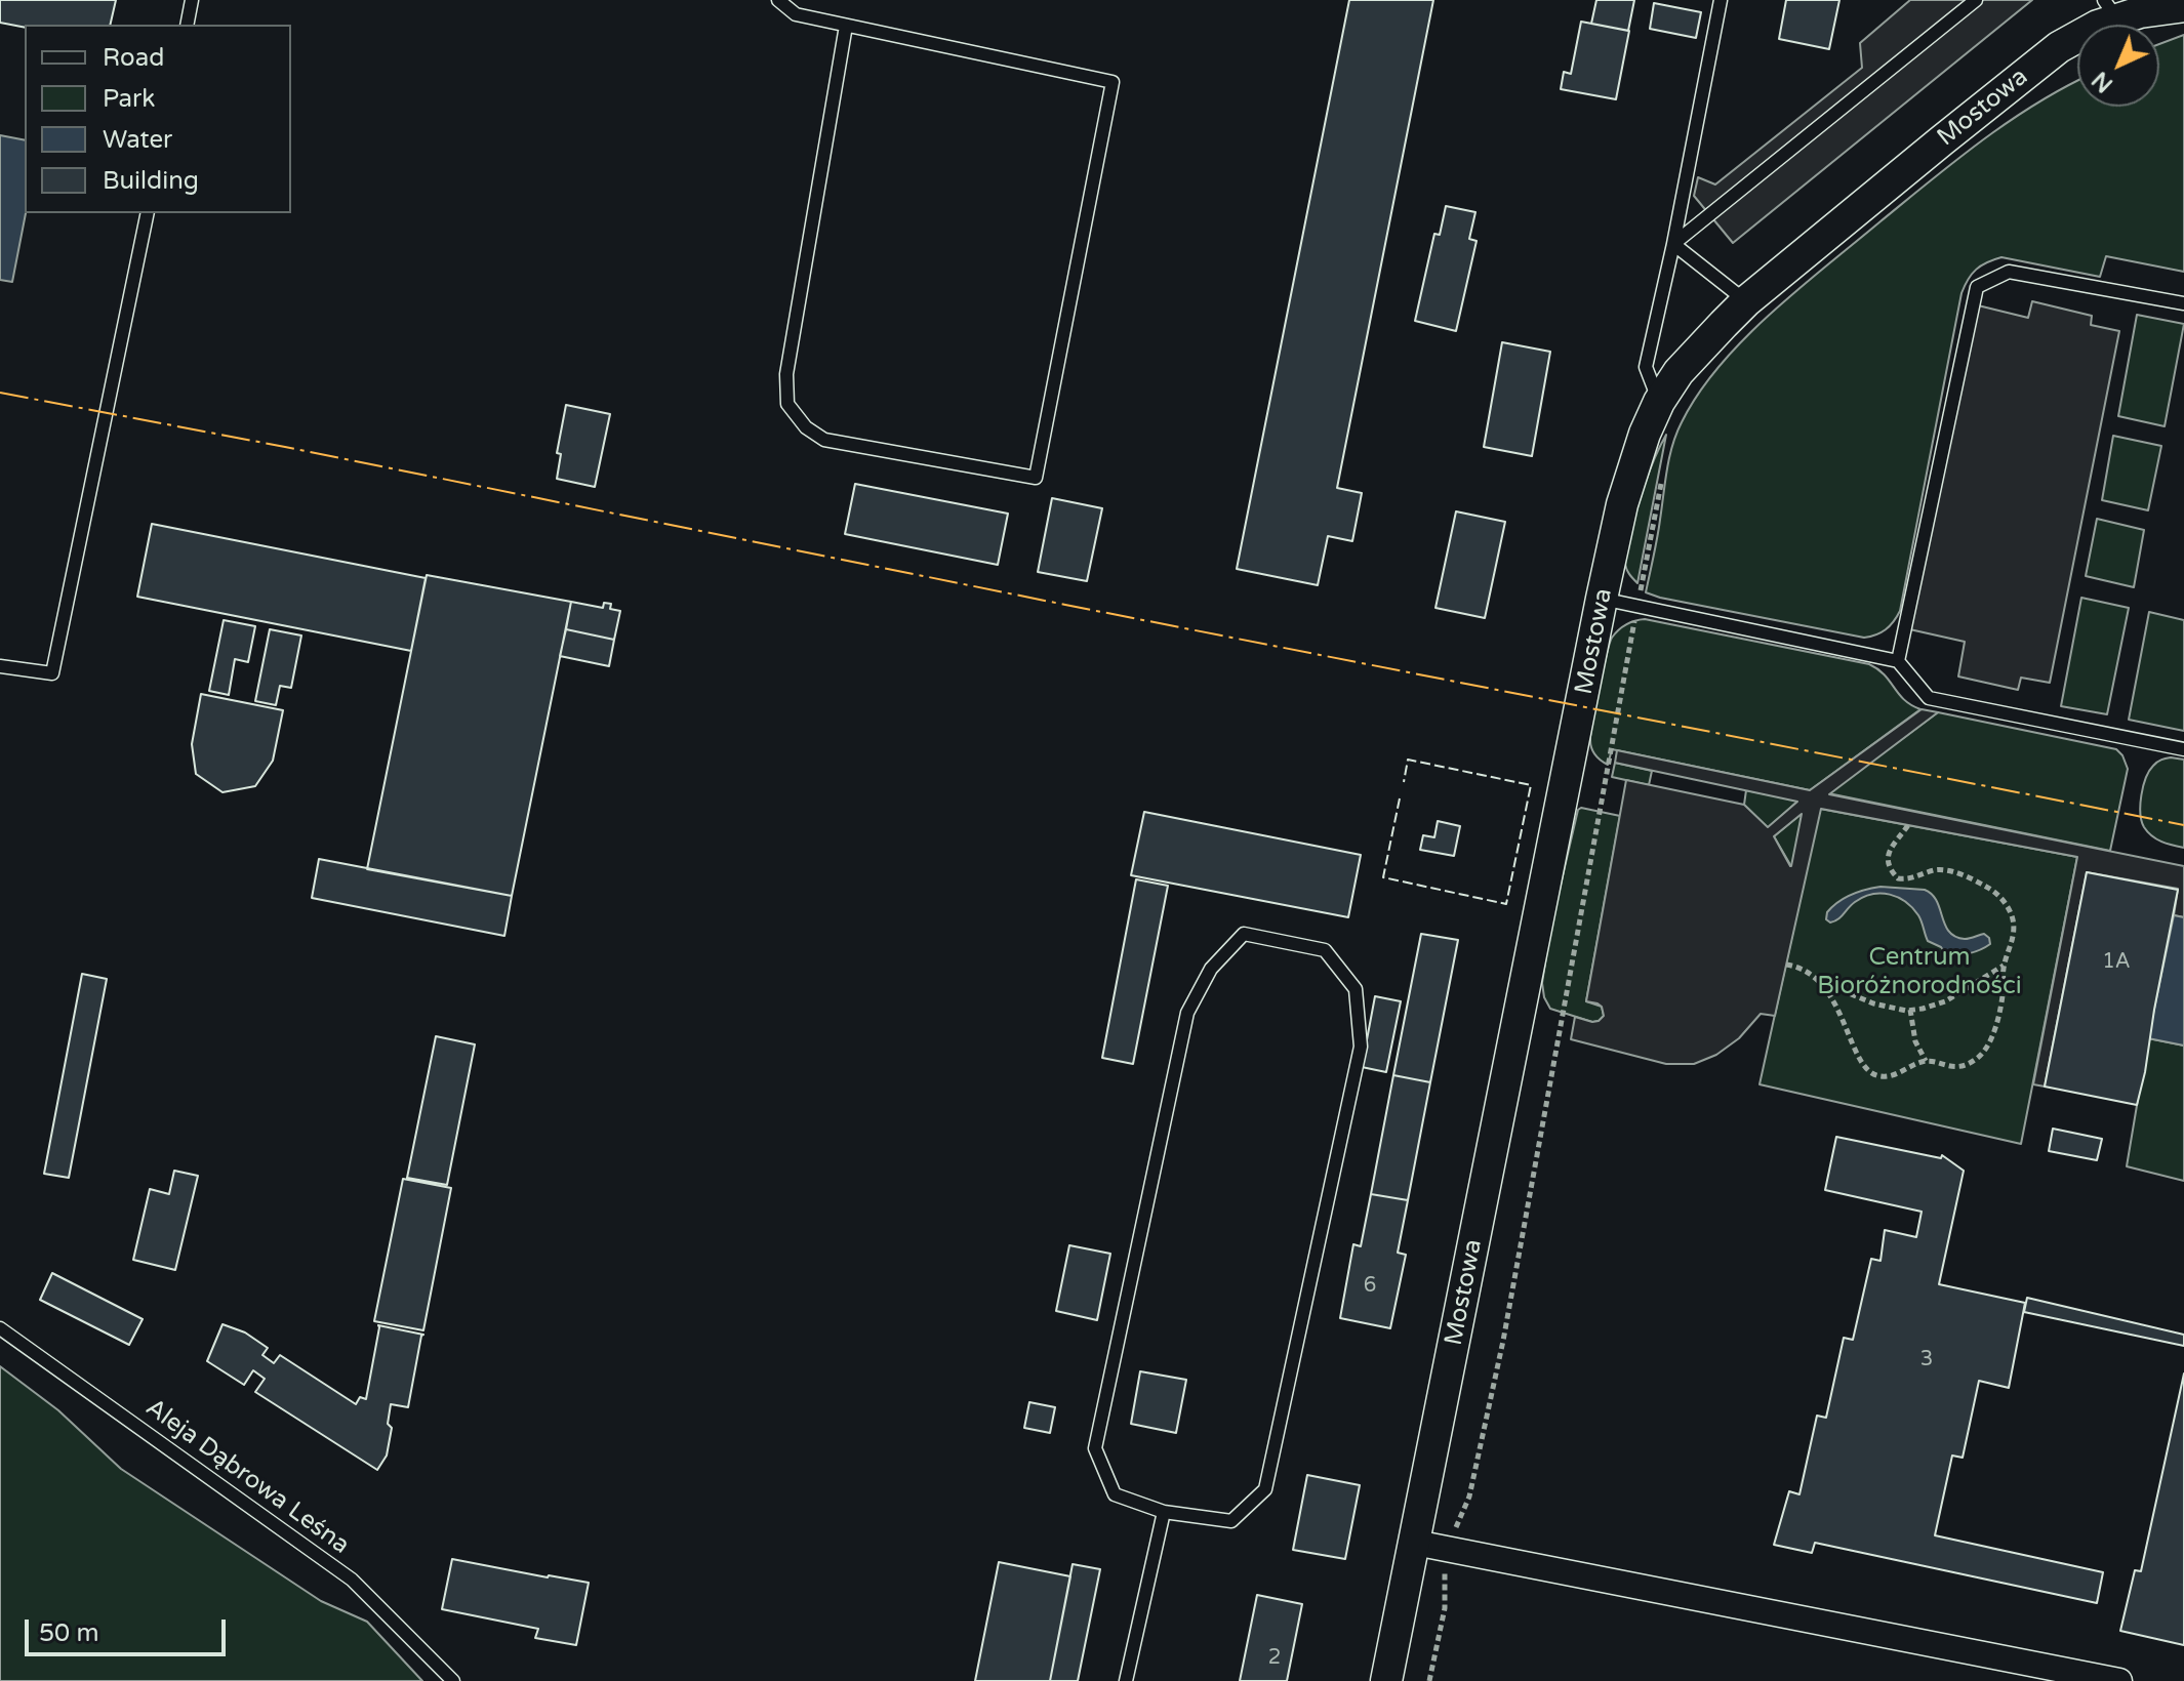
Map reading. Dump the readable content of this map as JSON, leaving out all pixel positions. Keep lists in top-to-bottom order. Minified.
{"streets":{"street":["Mostowa"],"lane":["Aleja Dąbrowa Leśna"]},"parks":["Centrum Bioróżnorodności"],"house_numbers":["1A","6","3","2"],"legend":["Road","Park","Water","Building"],"scale_bar":"50 m","north":"bottom left"}
